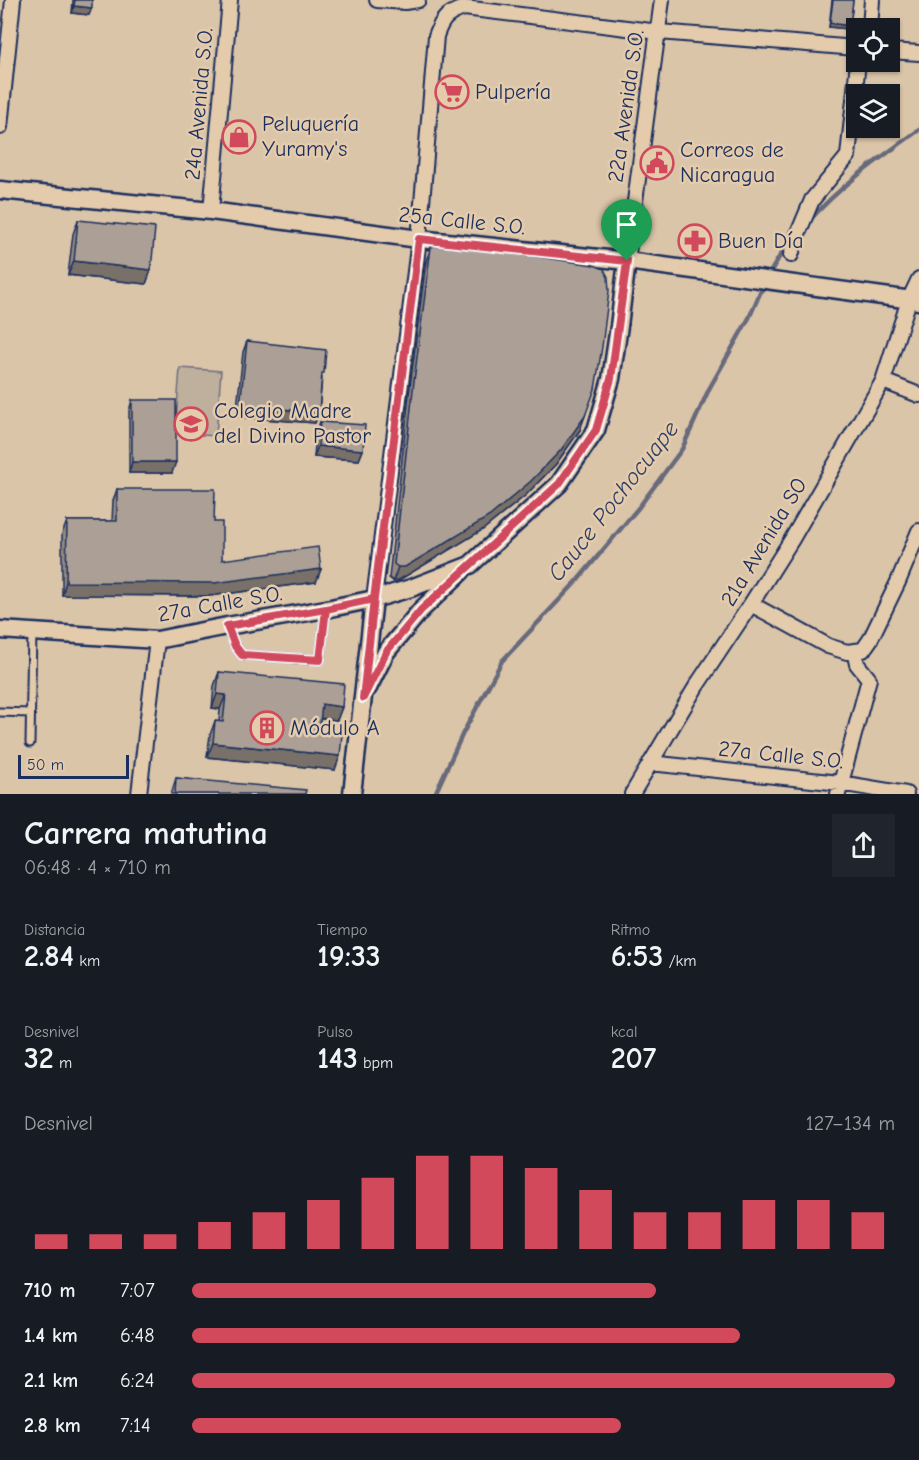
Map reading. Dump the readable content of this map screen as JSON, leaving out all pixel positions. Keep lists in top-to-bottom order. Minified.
{"streets":{"street":["24a Avenida S.O.","22a Avenida S.O.","25a Calle S.O.","21a Avenida SO","27a Calle S.O."]},"crossings":[["24a Avenida S.O.","25a Calle S.O."],["22a Avenida S.O.","25a Calle S.O."],["22a Avenida S.O.","27a Calle S.O."],["25a Calle S.O.","21a Avenida SO"],["21a Avenida SO","27a Calle S.O."]],"water":["Cauce Pochocuape"],"places":{"supermarket":["Pulpería"],"shop":["Peluquería Yuramy's"],"public building":["Correos de Nicaragua"],"pharmacy":["Buen Día"],"school or university":["Colegio Madre del Divino Pastor"],"building":["Módulo A"]},"scale_bar":"50 m","page":{"scale":"50 m","heading":["Carrera matutina","06:48 · 4 × 710 m"],"stats":[["Distancia","2.84 km"],["Tiempo","19:33"],["Ritmo","6:53 /km"],["Desnivel","32 m"],["Pulso","143 bpm"],["kcal","207"]],"chart":["Desnivel","127–134 m"],"list":[{"name":"710 m","note":"7:07"},{"name":"1.4 km","note":"6:48"},{"name":"2.1 km","note":"6:24"},{"name":"2.8 km","note":"7:14"}]}}
